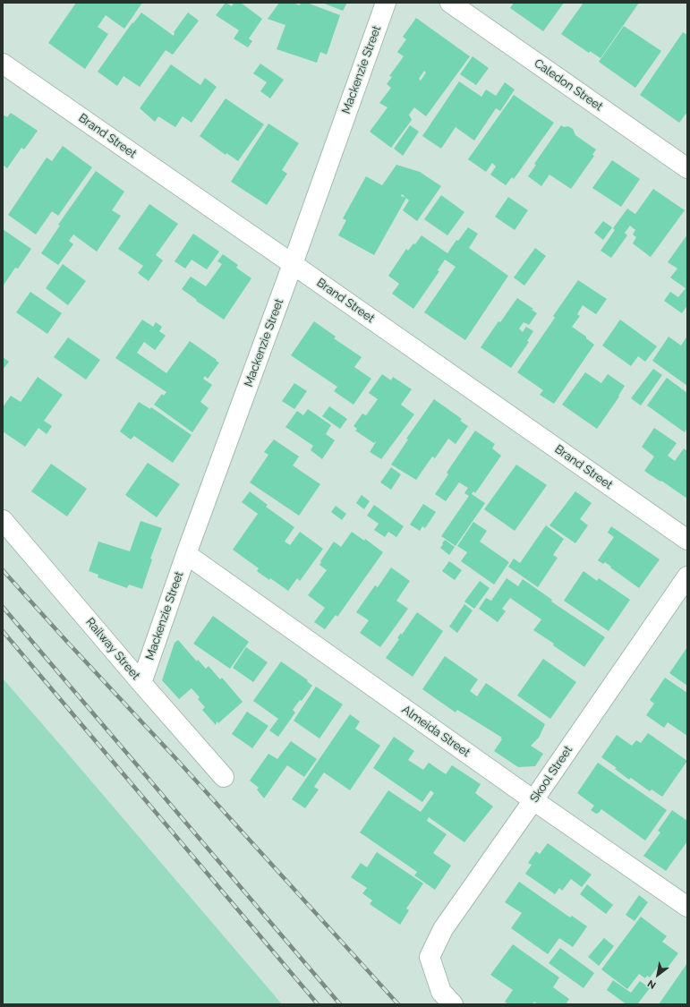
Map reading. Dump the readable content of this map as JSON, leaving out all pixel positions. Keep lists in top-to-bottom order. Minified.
{"streets":{"street":["Mackenzie Street","Caledon Street","Brand Street","Railway Street","Almeida Street","Skool Street"]},"crossings":[["Mackenzie Street","Brand Street"],["Mackenzie Street","Railway Street"],["Mackenzie Street","Almeida Street"],["Almeida Street","Skool Street"]],"north":"bottom left"}
